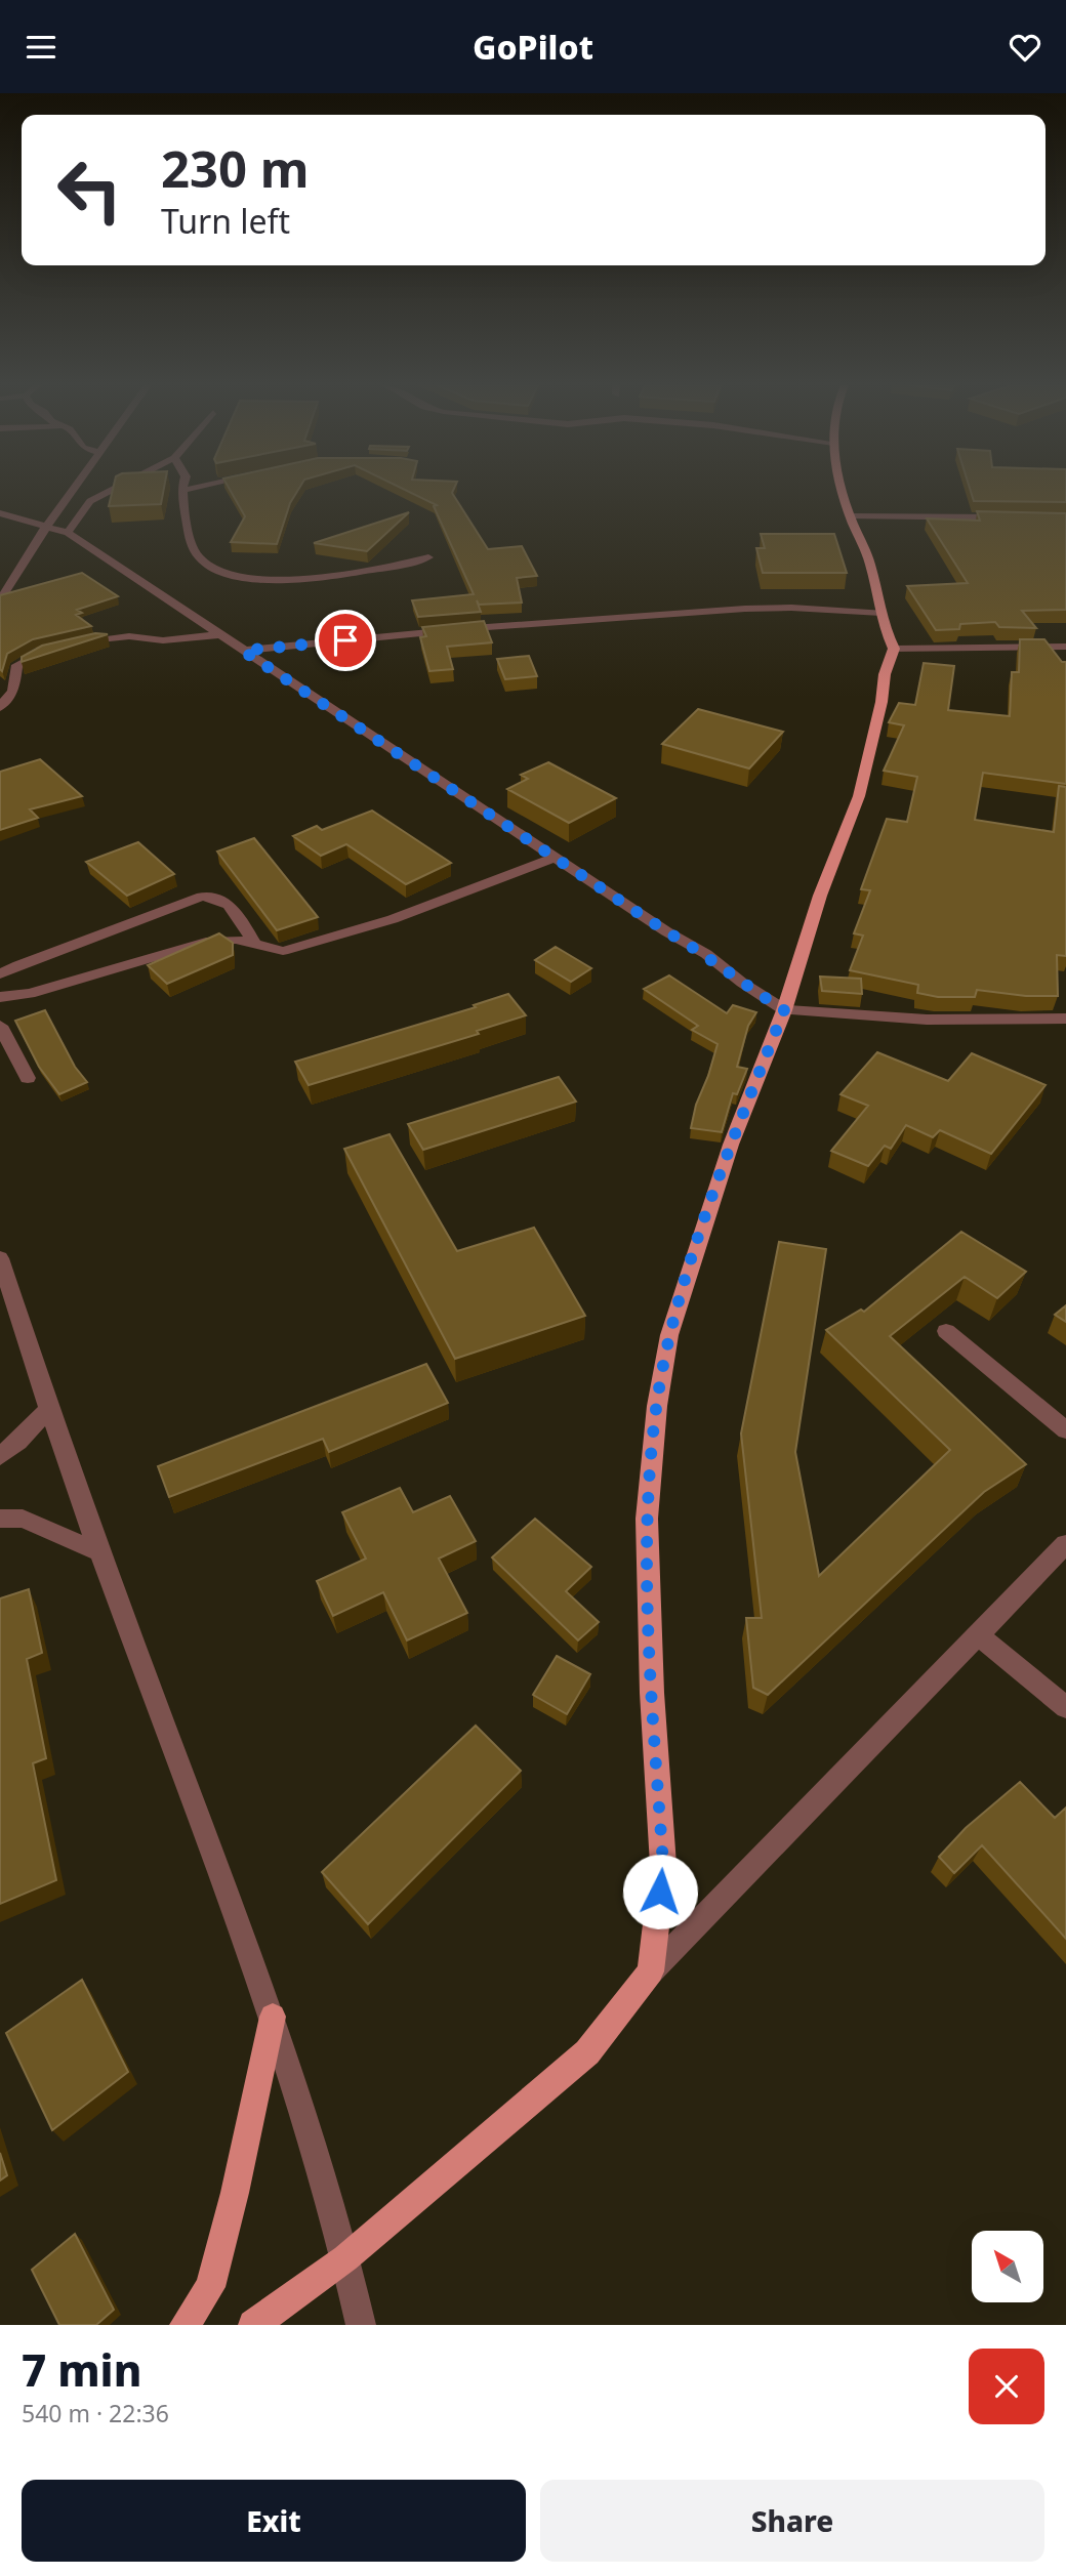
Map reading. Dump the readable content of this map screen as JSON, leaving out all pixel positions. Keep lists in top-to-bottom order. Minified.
{"north":"top left","page":{"header":"GoPilot","turn":["230 m","Turn left"],"heading":["7 min","540 m · 22:36"],"buttons":["Exit","Share"]}}
